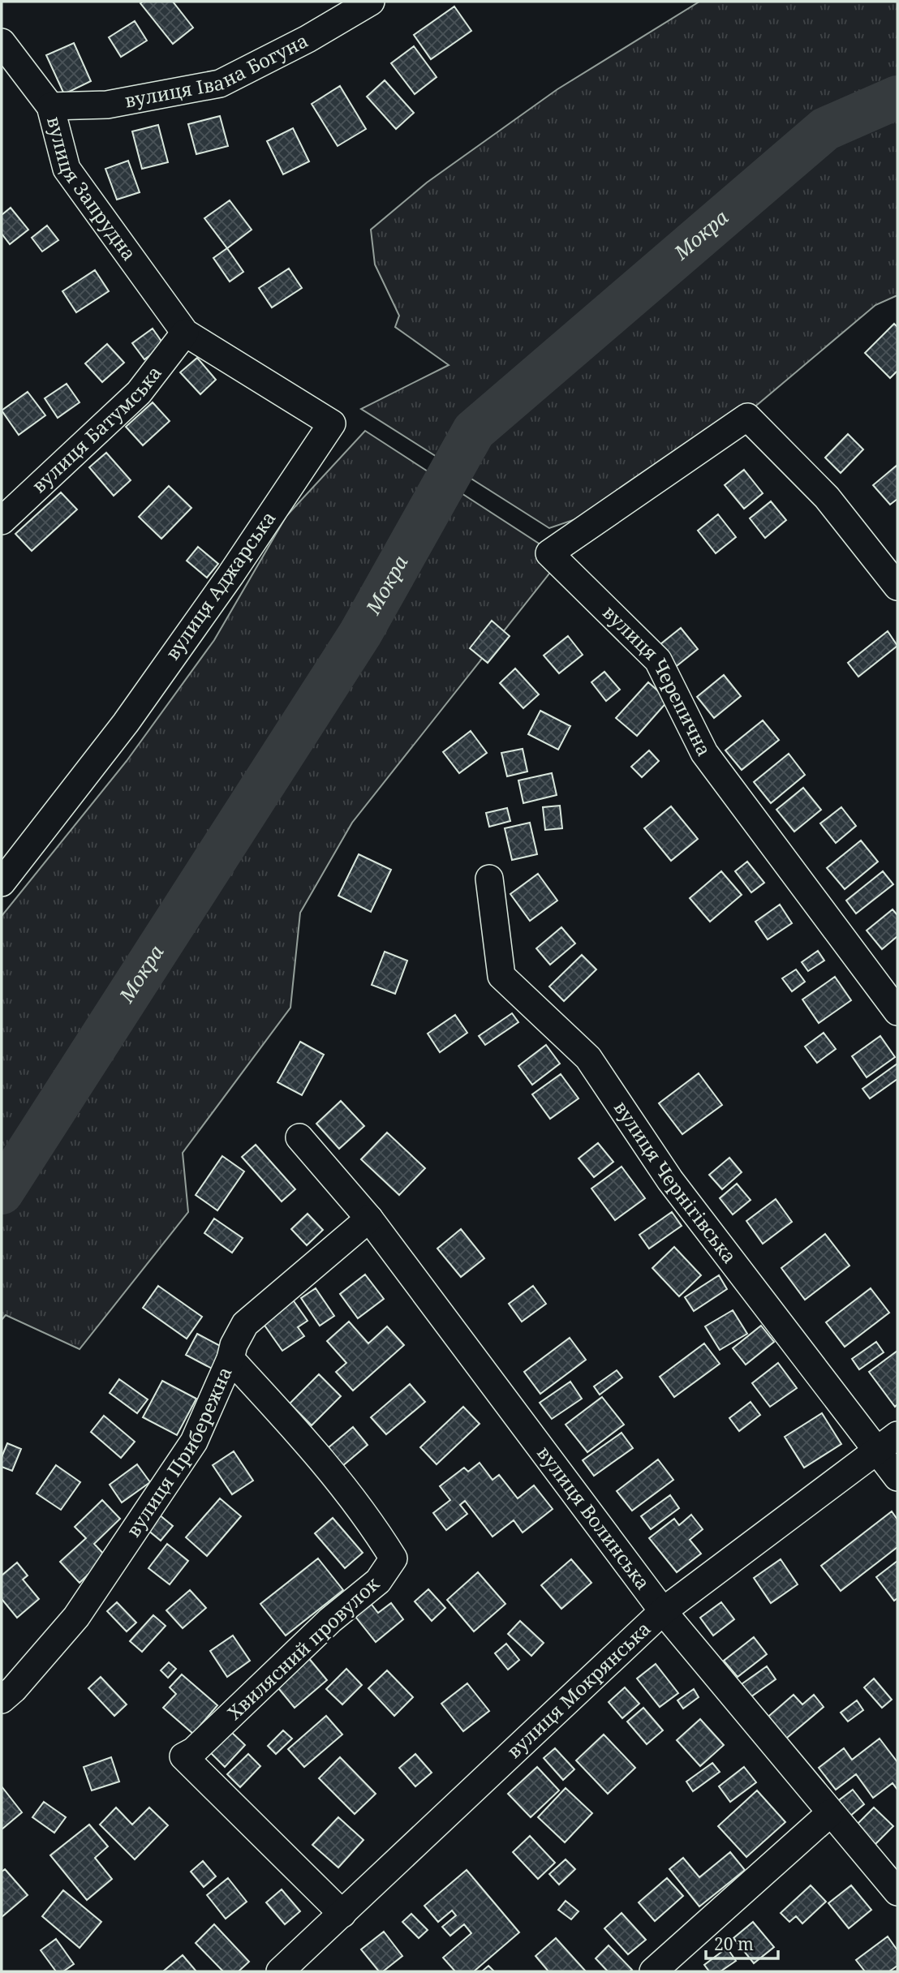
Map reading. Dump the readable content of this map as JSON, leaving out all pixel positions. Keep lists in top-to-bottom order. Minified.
{"streets":{"street":["вулиця Івана Богуна","вулиця Запрудна","вулиця Батумська","вулиця Аджарська","вулиця Черепична","вулиця Чернігівська","вулиця Прибережна","вулиця Волинська","Хвилясний провулок","вулиця Мокрянська"]},"crossings":[["вулиця Івана Богуна","вулиця Запрудна"],["вулиця Запрудна","вулиця Батумська"],["вулиця Запрудна","вулиця Аджарська"],["вулиця Батумська","вулиця Аджарська"],["вулиця Чернігівська","вулиця Мокрянська"],["вулиця Прибережна","вулиця Волинська"],["вулиця Прибережна","Хвилясний провулок"],["вулиця Волинська","вулиця Мокрянська"],["Хвилясний провулок","вулиця Мокрянська"]],"water":["Мокра"],"scale_bar":"20 m"}
